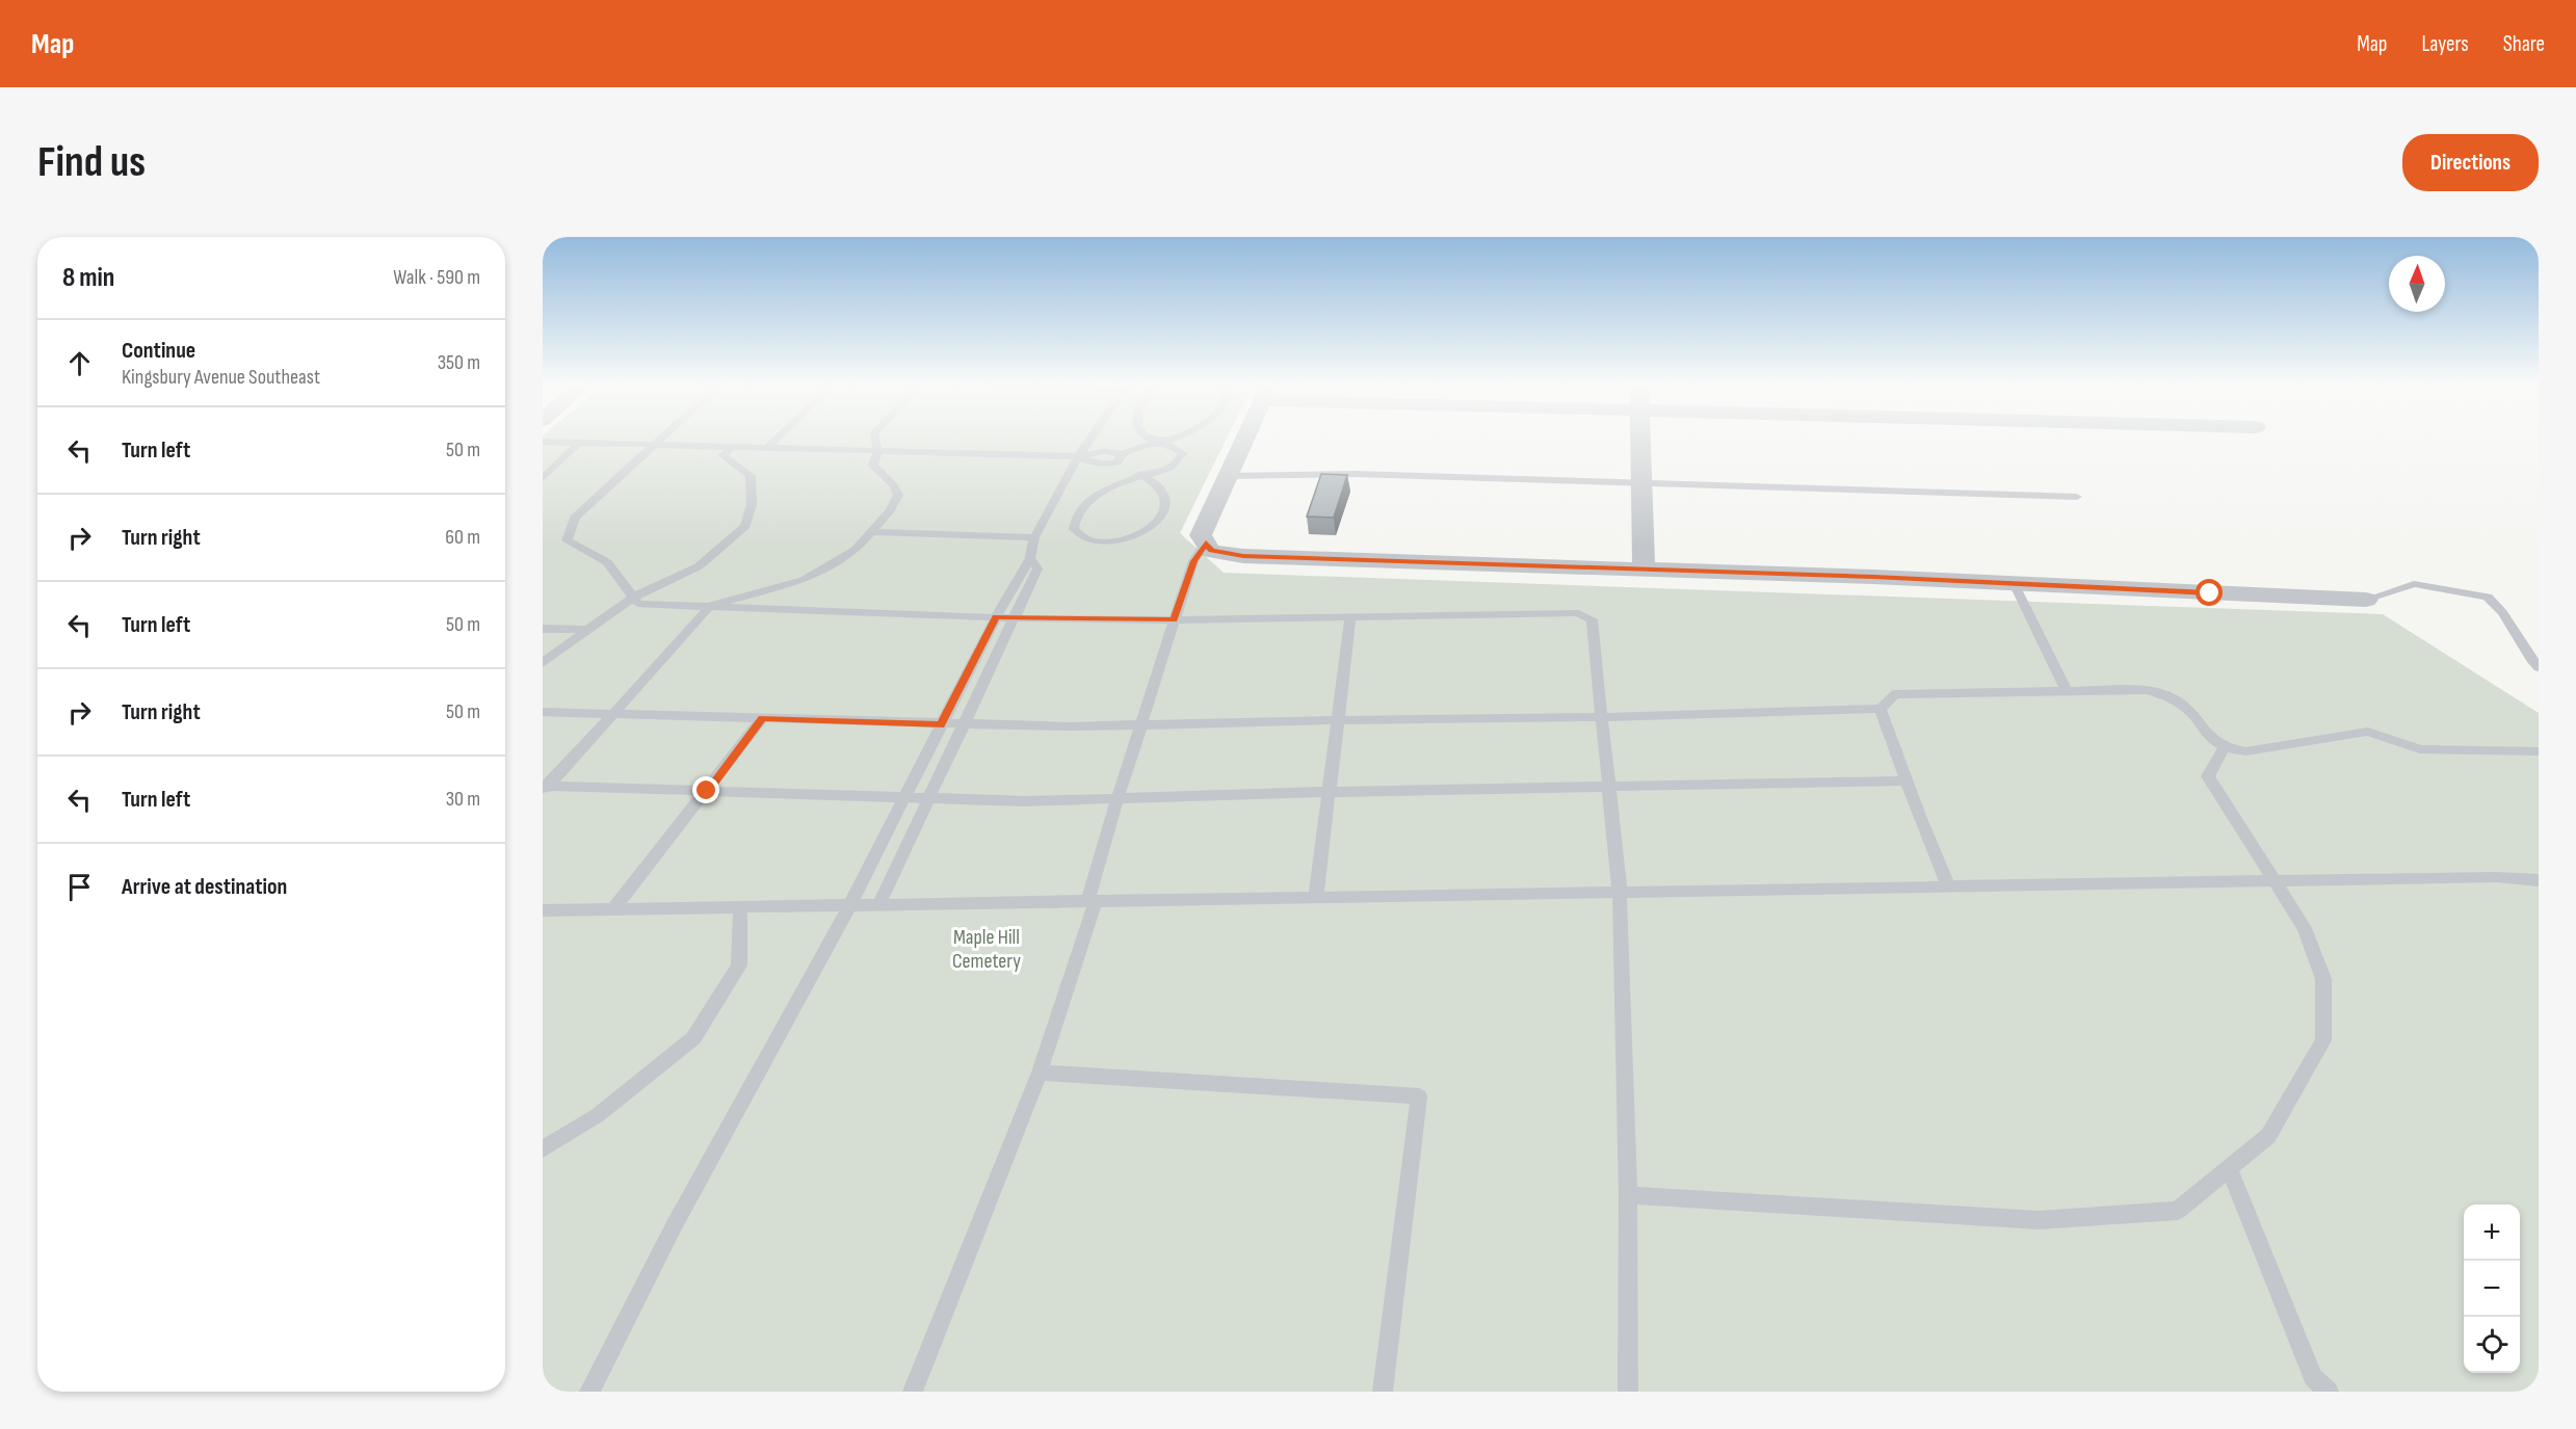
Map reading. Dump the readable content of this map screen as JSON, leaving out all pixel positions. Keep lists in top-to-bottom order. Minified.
{"parks":["Maple Hill Cemetery"],"north":"top","page":{"header":"Map","nav":["Map","Layers","Share"],"buttons":"Directions","title":"Find us","heading":["8 min","Walk · 590 m"],"list":[["Continue","Kingsbury Avenue Southeast","350 m"],["Turn left","50 m"],["Turn right","60 m"],["Turn left","50 m"],["Turn right","50 m"],["Turn left","30 m"],"Arrive at destination"],"map_buttons":["+","−"]}}
